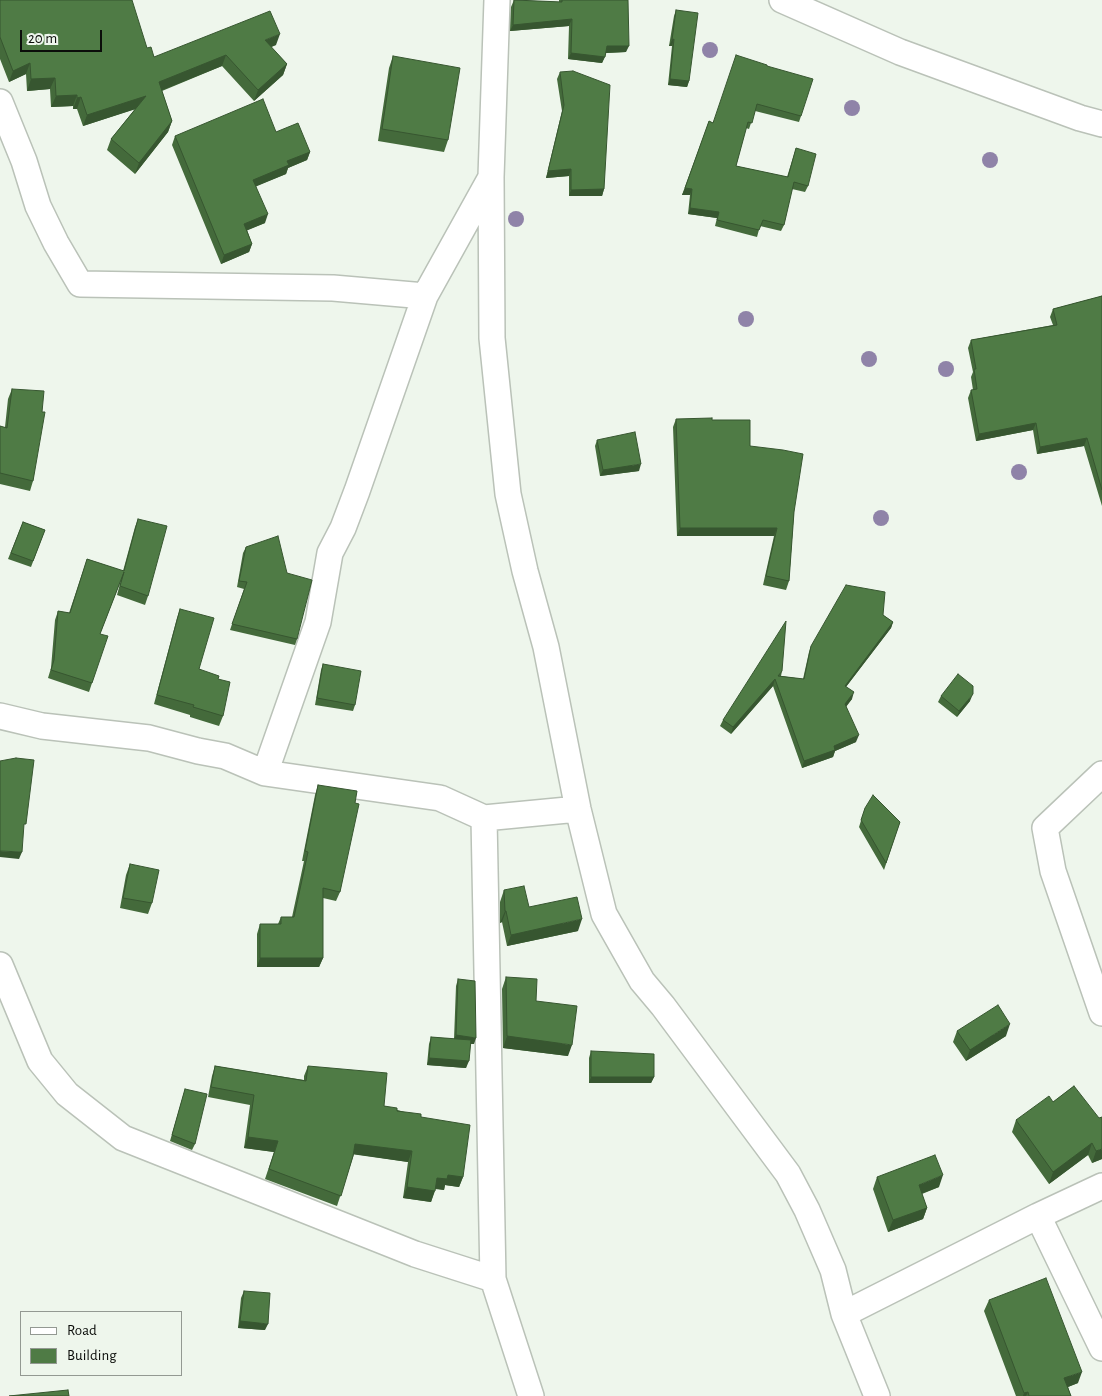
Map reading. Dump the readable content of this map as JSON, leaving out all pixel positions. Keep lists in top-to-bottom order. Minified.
{"legend":["Road","Building"],"scale_bar":"20 m"}
